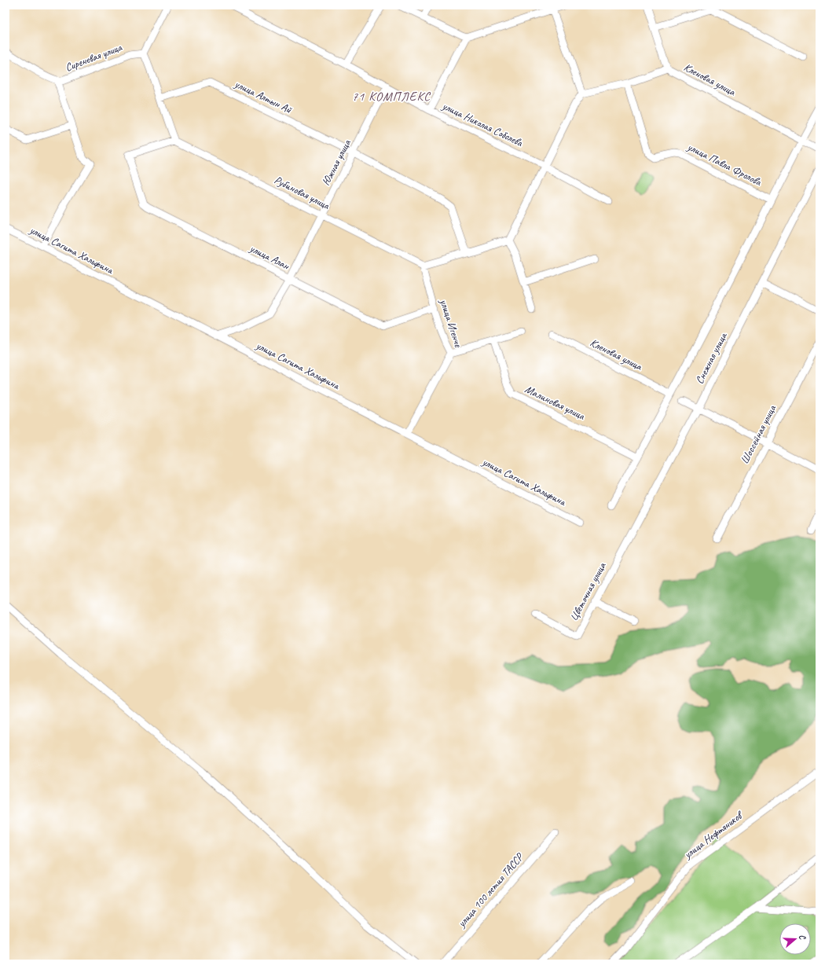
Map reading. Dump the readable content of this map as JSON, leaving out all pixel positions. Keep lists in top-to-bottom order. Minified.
{"streets":{"street":["Сиреневая улица","Кленовая улица","улица Алтын Ай","улица Николая Соболева","Южная улица","улица Павла Фролова","Рубиновая улица","улица Сагита Хальфина","улица Алан","улица Игенче","Снежная улица","Малиновая улица","Шоссейная улица","Цветочная улица","улица Нефтяников","улица 100 летия ТАССР"]},"crossings":[["улица Алтын Ай","Южная улица"],["улица Николая Соболева","Южная улица"],["Южная улица","Рубиновая улица"],["Южная улица","улица Сагита Хальфина"],["Южная улица","улица Алан"],["Рубиновая улица","улица Алан"],["Рубиновая улица","улица Игенче"],["улица Сагита Хальфина","улица Игенче"],["улица Алан","улица Игенче"],["Снежная улица","Цветочная улица"]],"districts":["71 КОМПЛЕКС"],"north":"right"}
